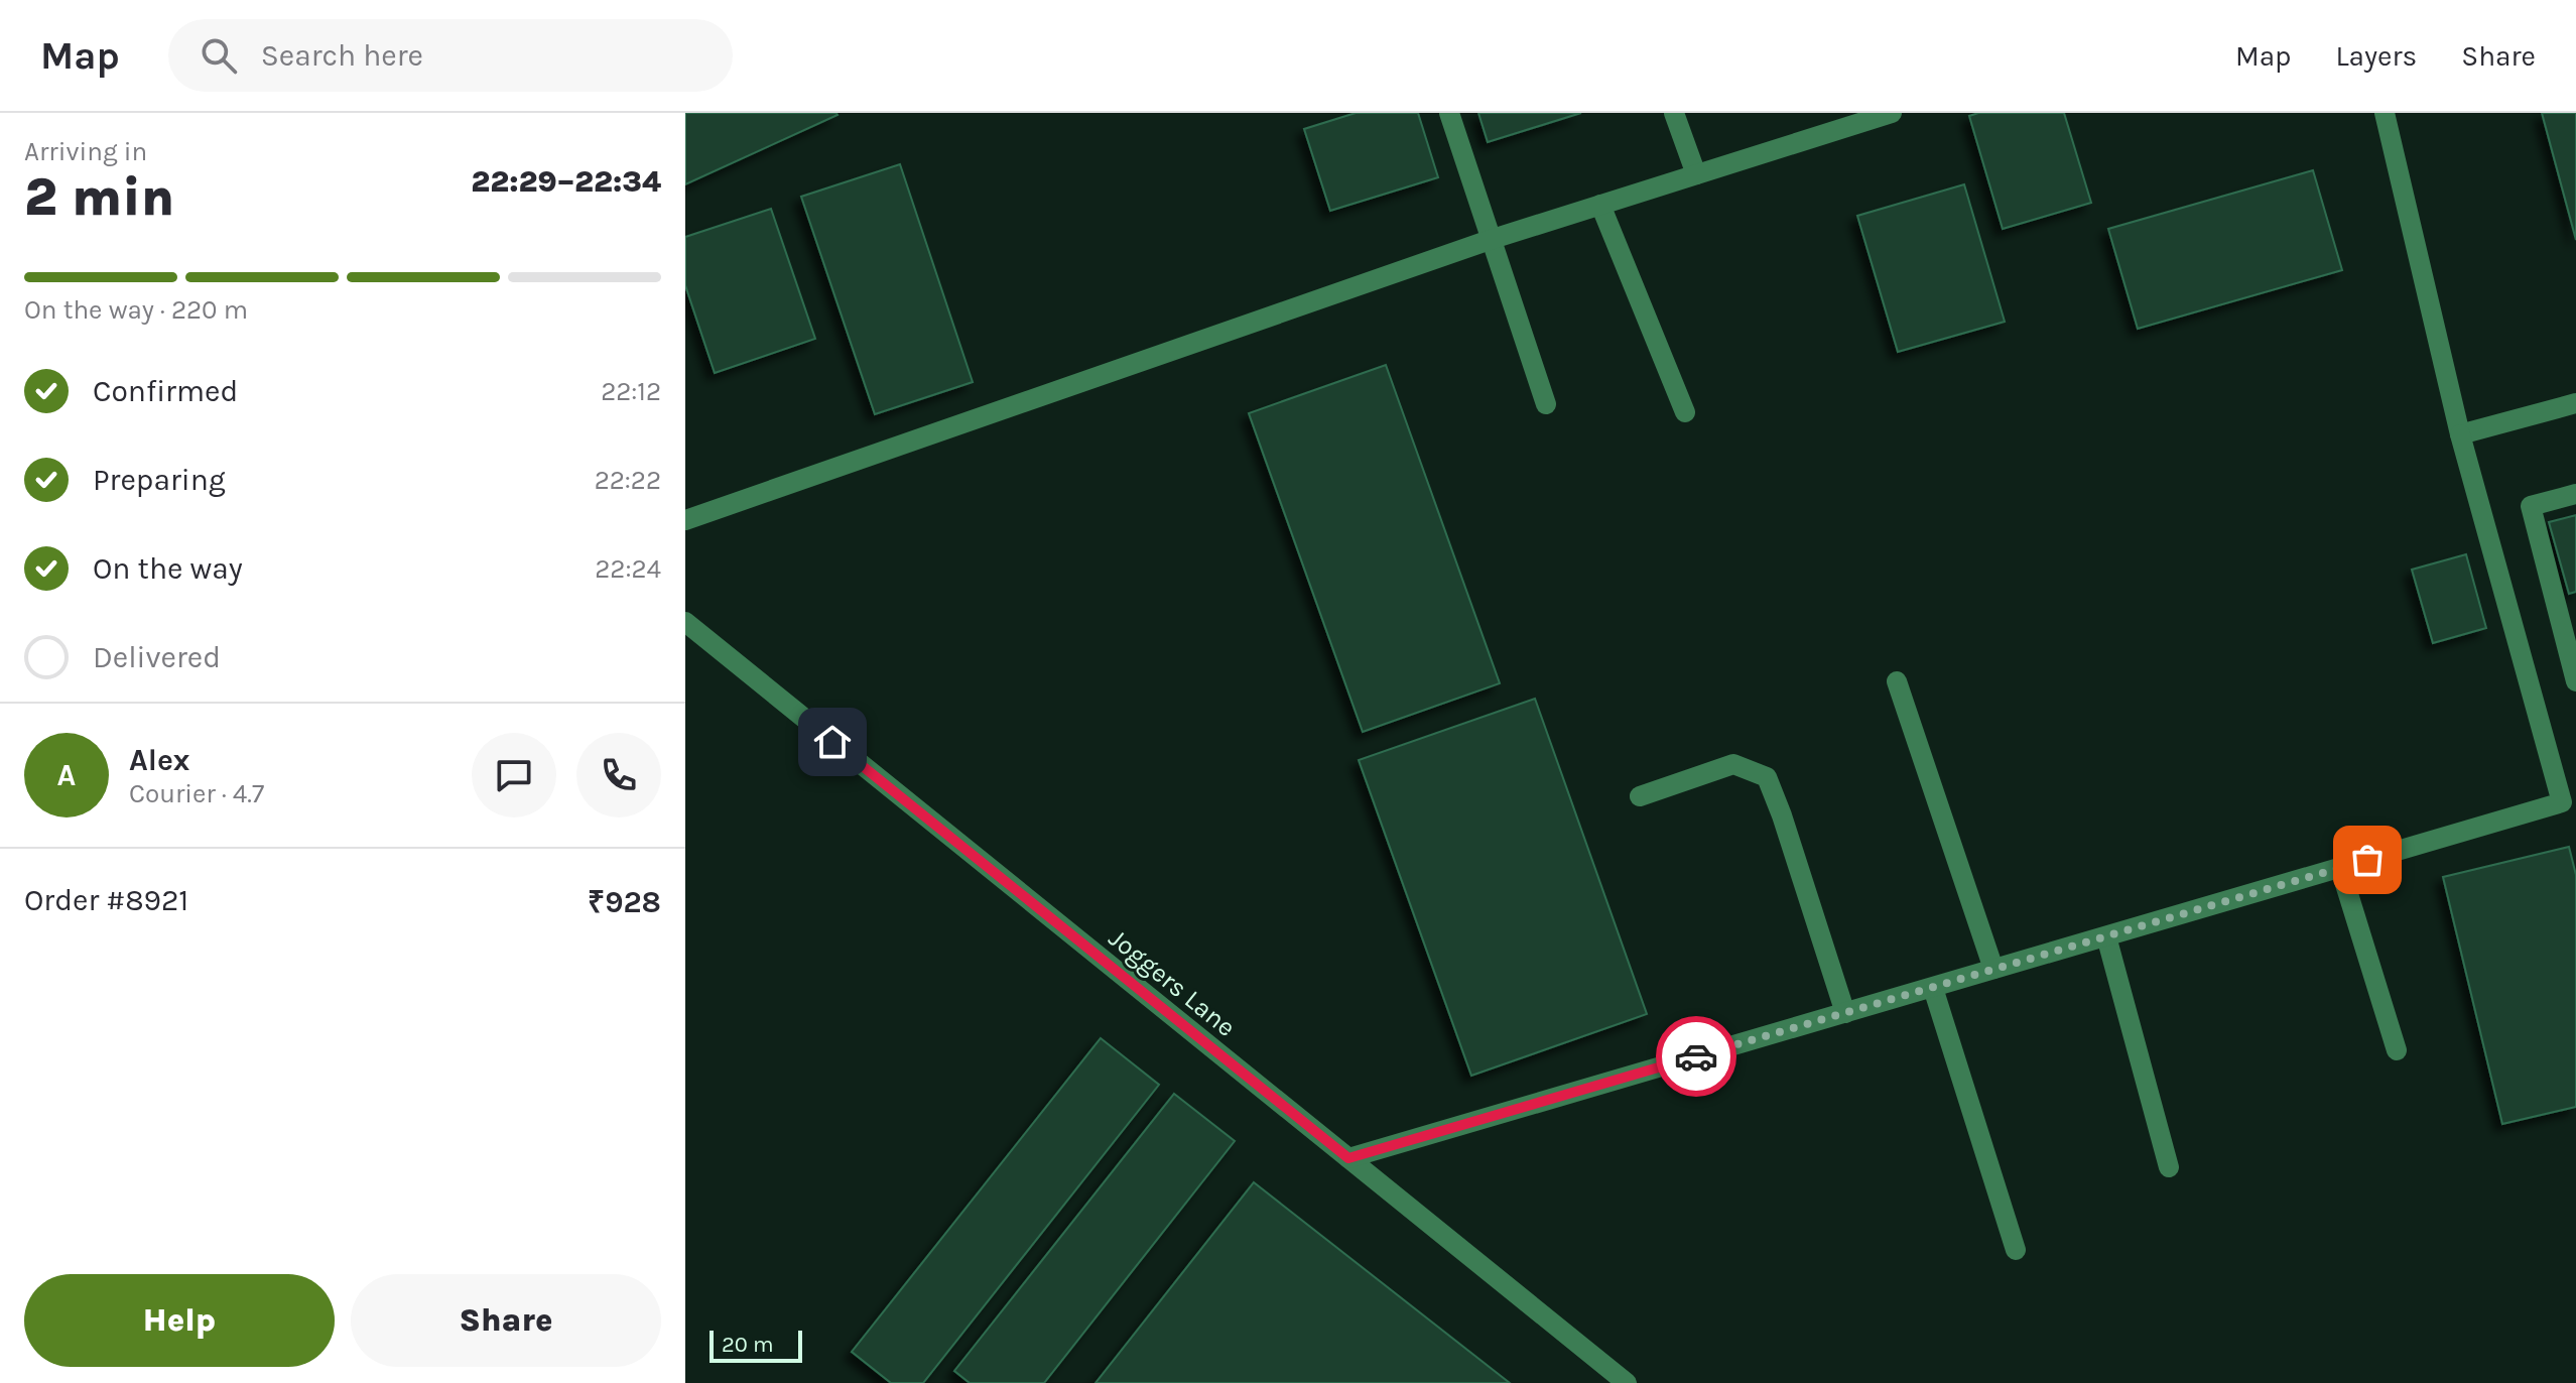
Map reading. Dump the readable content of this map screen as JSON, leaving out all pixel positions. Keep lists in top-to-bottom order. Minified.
{"streets":{"street":["Joggers Lane"]},"scale_bar":"20 m","page":{"header":"Map","search":"Search here","nav":["Map","Layers","Share"],"heading":["2 min","Arriving in","22:29–22:34"],"panel":["Alex","Courier · 4.7","Order #8921","₹928"],"bar":"On the way · 220 m","list":[["Confirmed","22:12"],["Preparing","22:22"],["On the way","22:24"],"Delivered"],"round":"A","buttons":["Help","Share"],"scale":"20 m"}}
